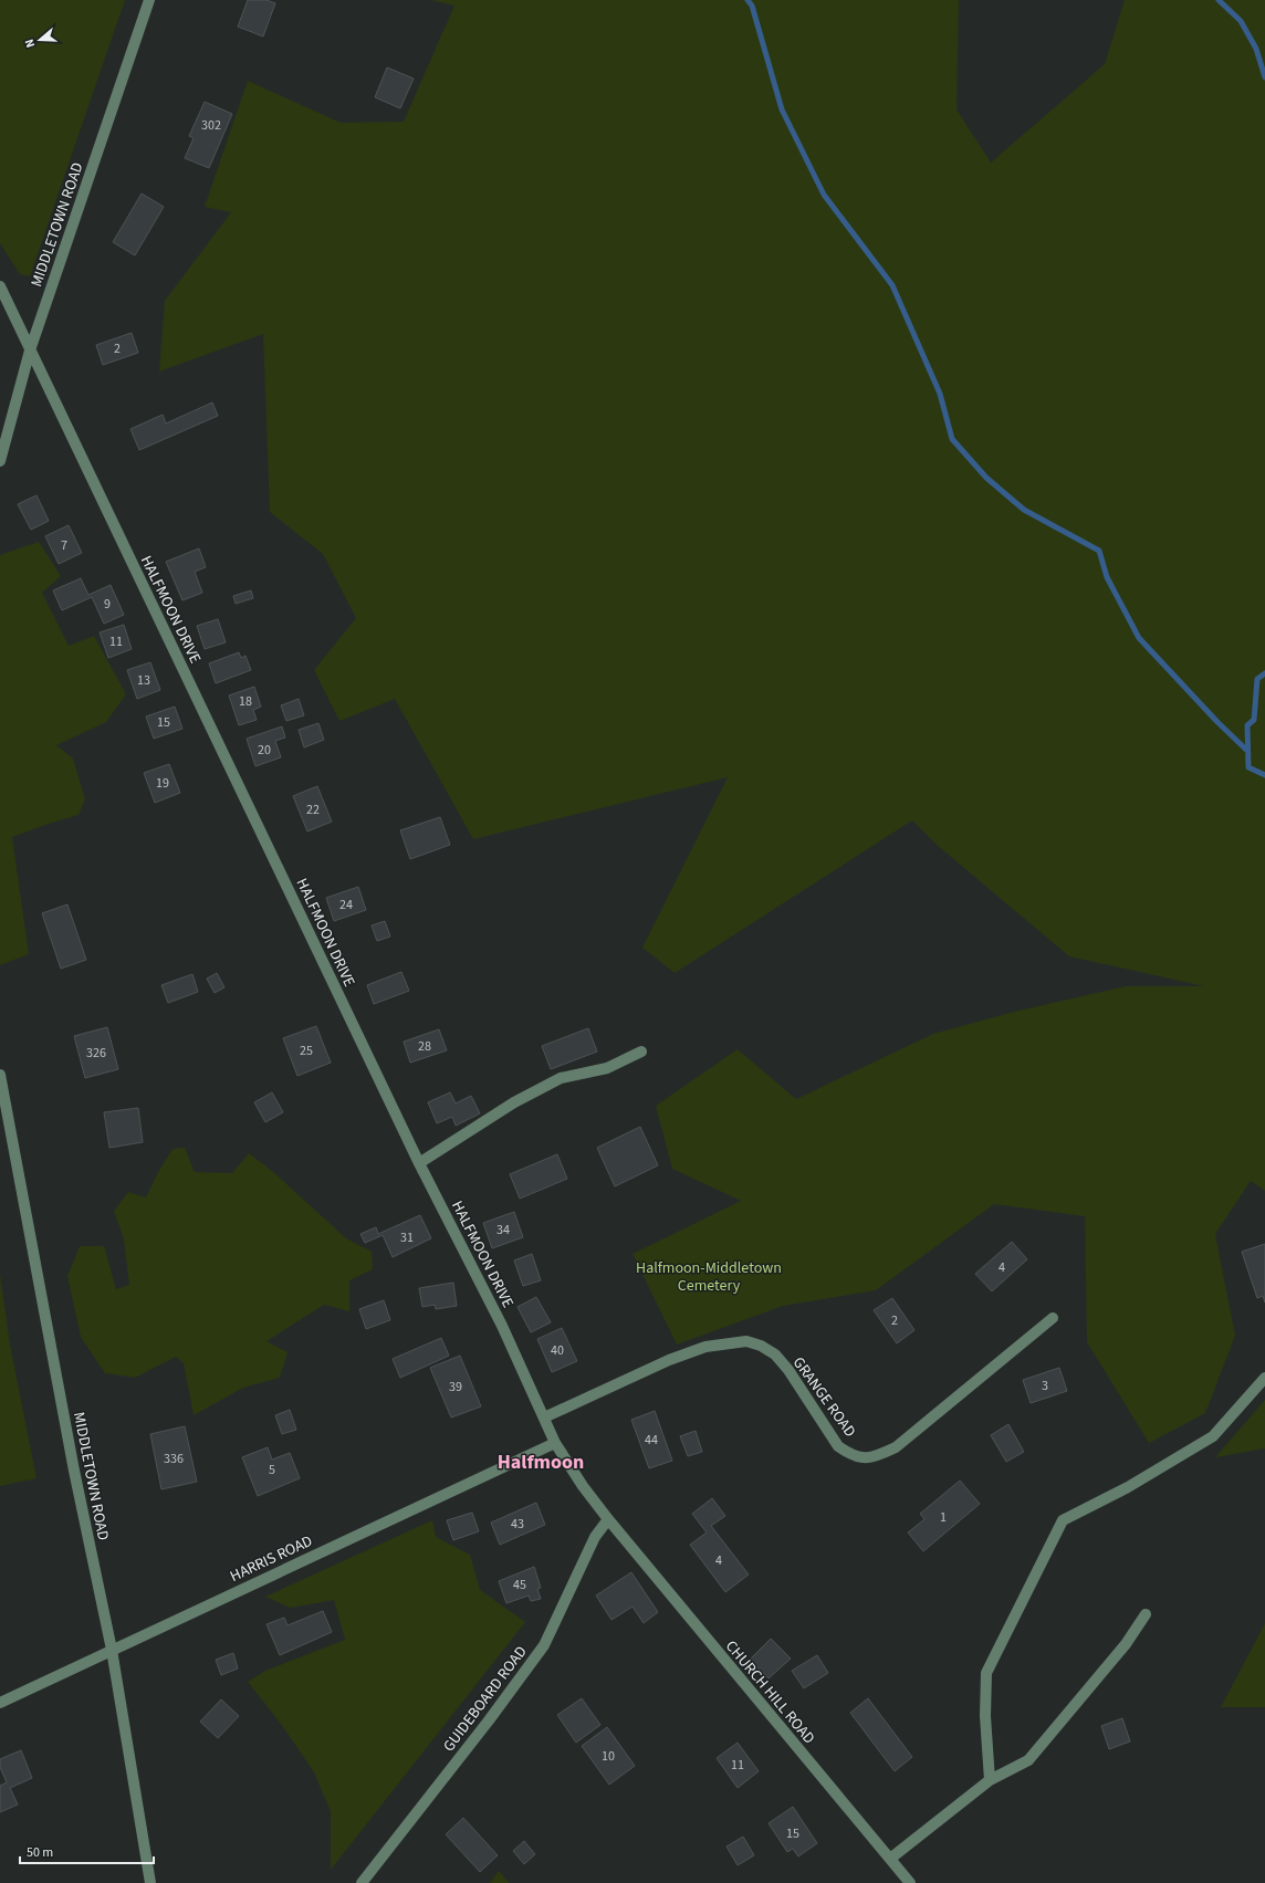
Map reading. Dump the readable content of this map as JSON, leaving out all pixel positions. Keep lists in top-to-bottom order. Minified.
{"streets":{"street":["MIDDLETOWN ROAD","HALFMOON DRIVE","GRANGE ROAD","HARRIS ROAD","CHURCH HILL ROAD","GUIDEBOARD ROAD"]},"crossings":[["MIDDLETOWN ROAD","HALFMOON DRIVE"],["MIDDLETOWN ROAD","HARRIS ROAD"],["HALFMOON DRIVE","GRANGE ROAD"],["HALFMOON DRIVE","HARRIS ROAD"],["HALFMOON DRIVE","CHURCH HILL ROAD"],["HALFMOON DRIVE","GUIDEBOARD ROAD"],["CHURCH HILL ROAD","GUIDEBOARD ROAD"]],"districts":["Halfmoon"],"parks":["Halfmoon-Middletown Cemetery"],"house_numbers":["302","2","7","9","11","13","18","15","20","19","22","24","28","25","326","34","31","4","2","40","3","39","44","336","5","1","43","4","45","10","11","15"],"scale_bar":"50 m","north":"left"}
